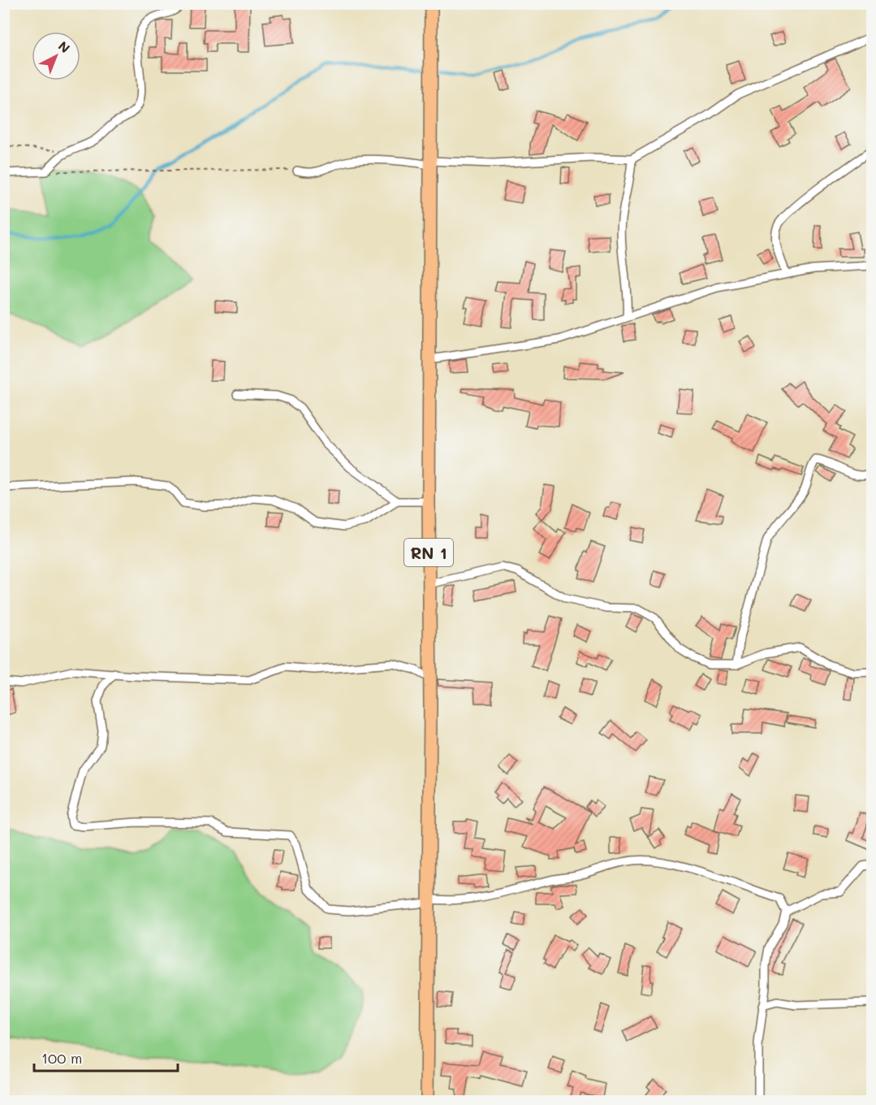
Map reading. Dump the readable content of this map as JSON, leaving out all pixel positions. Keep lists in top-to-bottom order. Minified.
{"streets":{"main road":["RN 1"]},"scale_bar":"100 m","north":"top right"}
